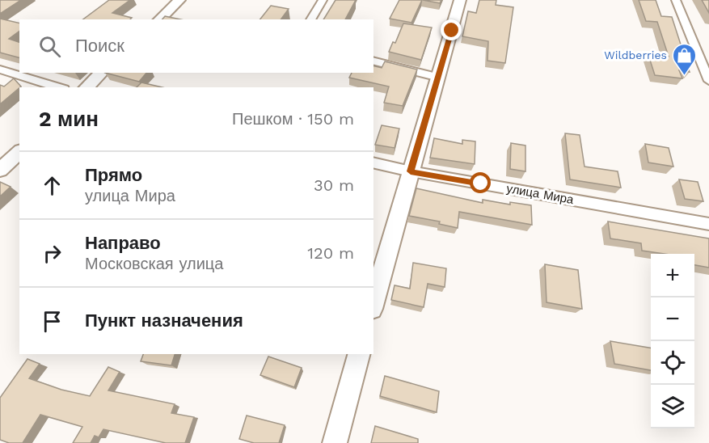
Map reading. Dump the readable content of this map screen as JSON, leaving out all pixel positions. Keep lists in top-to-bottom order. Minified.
{"streets":{"street":["улица Мира"]},"places":{"shop":["Wildberries"]},"page":{"search":"Поиск","heading":["2 мин","Пешком · 150 m"],"list":[["Прямо","улица Мира","30 m"],["Направо","Московская улица","120 m"],"Пункт назначения"],"map_buttons":["+","−"]}}
